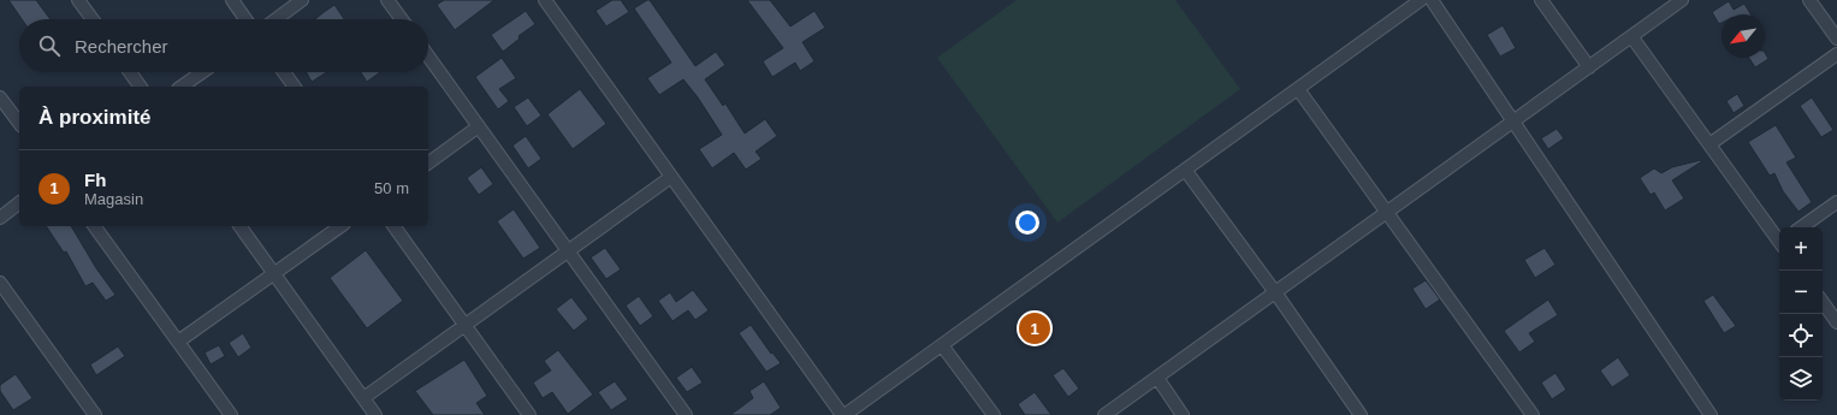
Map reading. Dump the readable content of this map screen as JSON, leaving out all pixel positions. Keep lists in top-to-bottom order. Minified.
{"north":"bottom left","page":{"search":"Rechercher","heading":"À proximité","list":[{"mark":"1","name":"Fh","note":"Magasin","value":"50 m"}],"map_buttons":["+","−"],"pins":"1"}}
